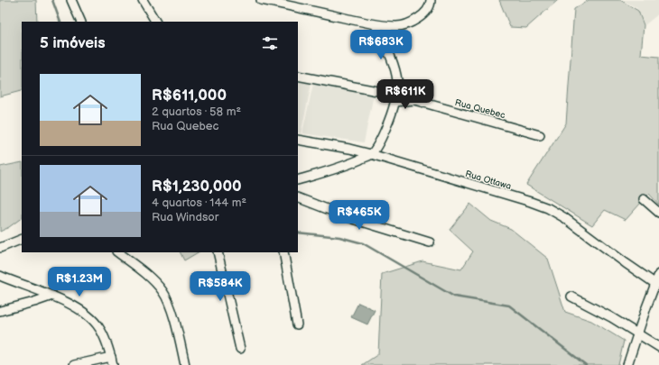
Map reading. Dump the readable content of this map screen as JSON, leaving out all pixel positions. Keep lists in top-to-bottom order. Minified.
{"streets":{"street":["Rua Quebec","Rua Ottawa"]},"page":{"heading":"5 imóveis","price":["R$683K","R$611K","R$465K","R$1.23M","R$584K"],"list":[{"name":"R$611,000","note":"2 quartos · 58 m² · Rua Quebec"},{"name":"R$1,230,000","note":"4 quartos · 144 m² · Rua Windsor"}]}}
